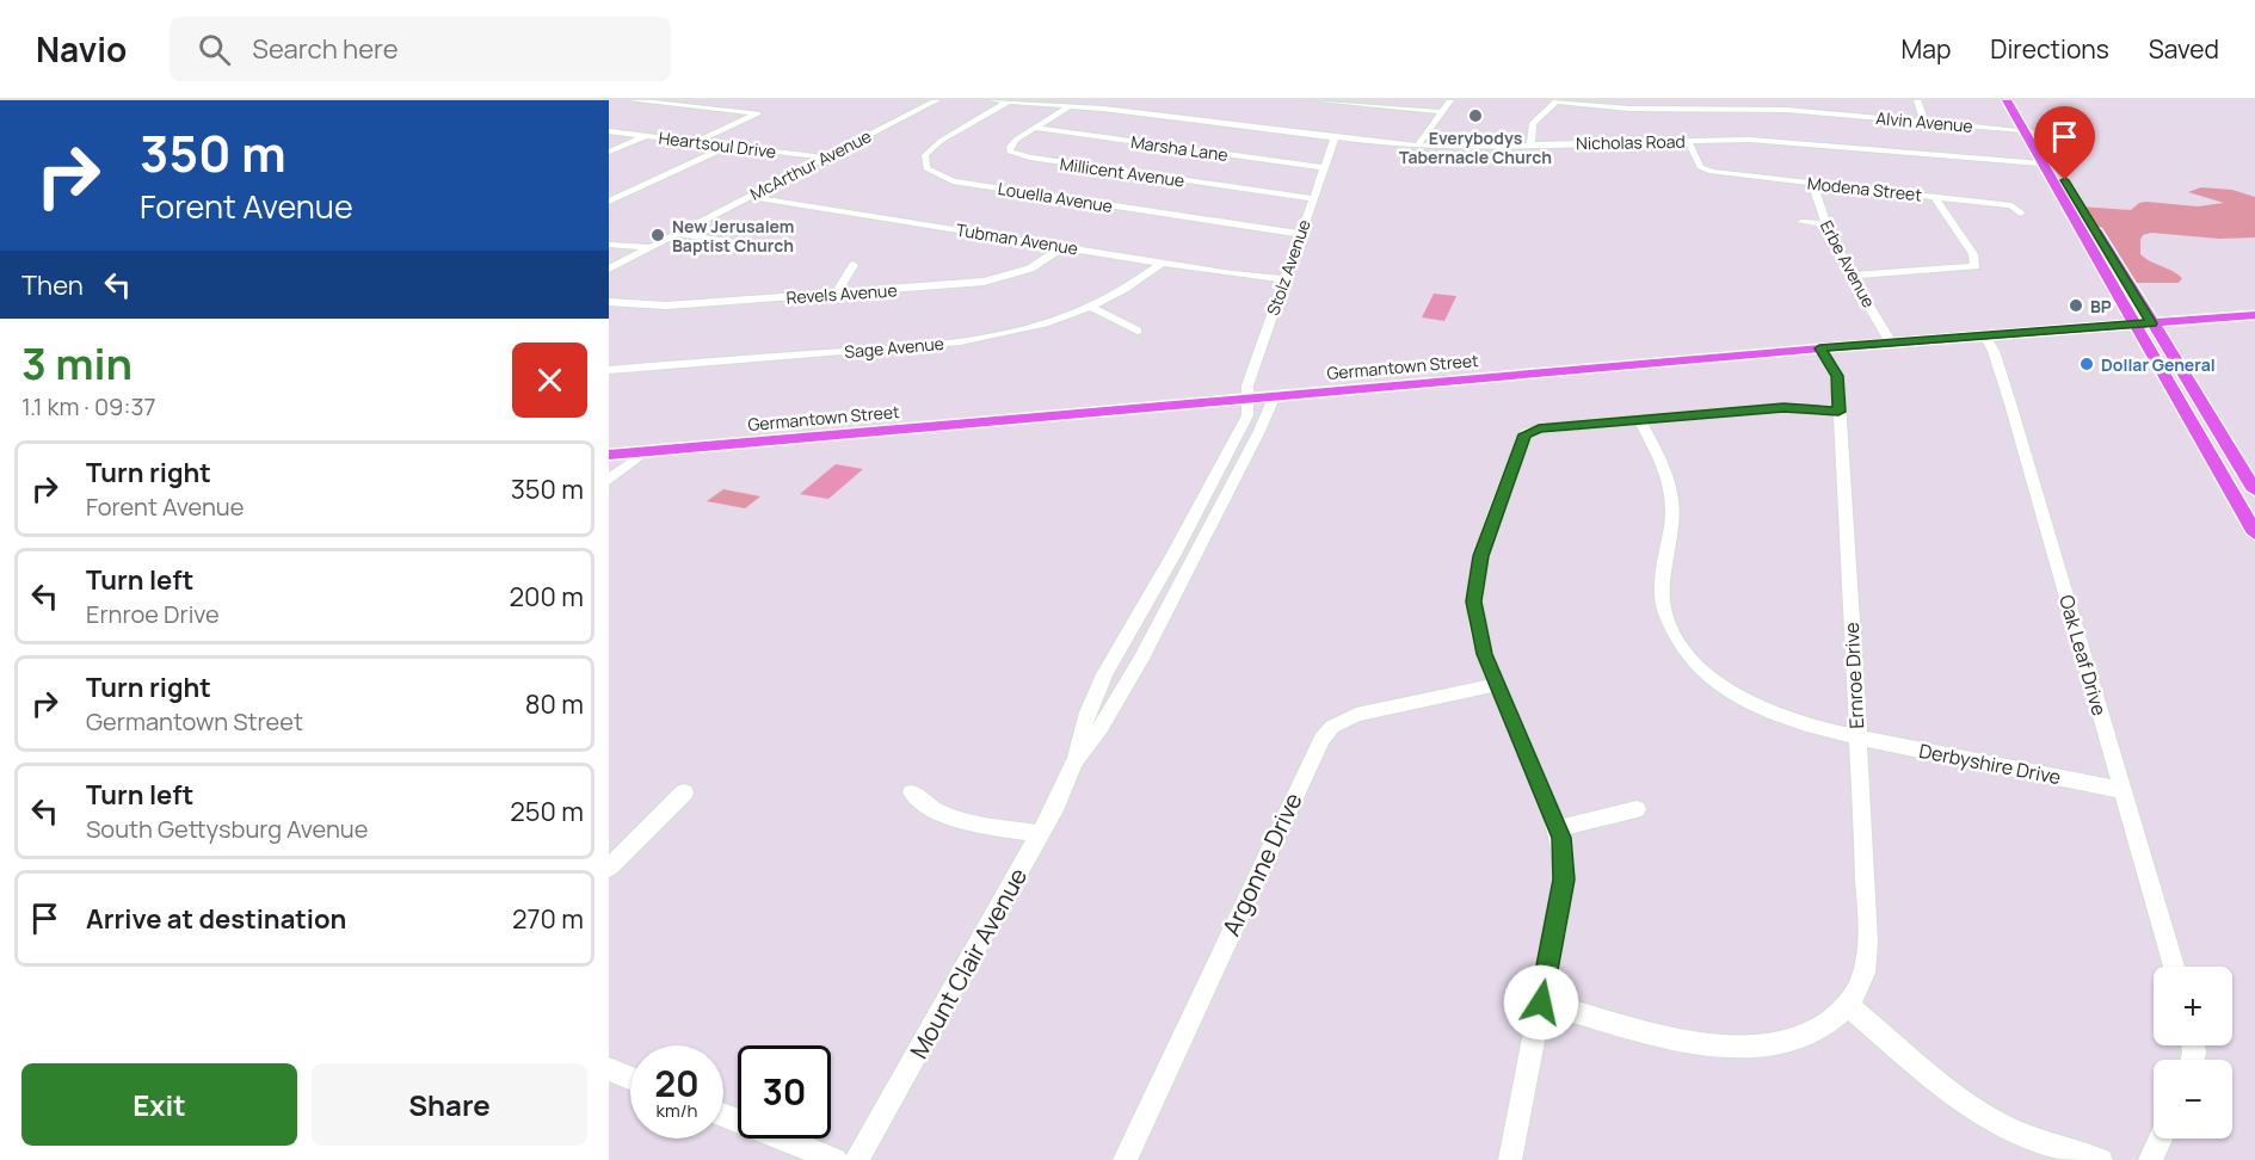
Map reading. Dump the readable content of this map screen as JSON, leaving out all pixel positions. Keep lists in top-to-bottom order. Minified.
{"streets":{"main road":["Germantown Street"],"street":["Alvin Avenue","Nicholas Road","Heartsoul Drive","Marsha Lane","McArthur Avenue","Millicent Avenue","Modena Street","Louella Avenue","Tubman Avenue","Erbe Avenue","Stolz Avenue","Revels Avenue","Sage Avenue","Oak Leaf Drive","Ernroe Drive","Derbyshire Drive","Argonne Drive","Mount Clair Avenue"]},"crossings":[["Nicholas Road","Millicent Avenue"],["Nicholas Road","Modena Street"],["Nicholas Road","Louella Avenue"],["Nicholas Road","Stolz Avenue"],["Heartsoul Drive","McArthur Avenue"],["Marsha Lane","Millicent Avenue"],["Marsha Lane","Stolz Avenue"],["McArthur Avenue","Tubman Avenue"],["Millicent Avenue","Stolz Avenue"],["Modena Street","Erbe Avenue"],["Louella Avenue","Stolz Avenue"],["Tubman Avenue","Stolz Avenue"],["Tubman Avenue","Revels Avenue"],["Tubman Avenue","Sage Avenue"],["Erbe Avenue","Germantown Street"],["Stolz Avenue","Germantown Street"],["Stolz Avenue","Mount Clair Avenue"],["Germantown Street","Oak Leaf Drive"],["Germantown Street","Ernroe Drive"],["Germantown Street","Mount Clair Avenue"],["Oak Leaf Drive","Derbyshire Drive"],["Ernroe Drive","Derbyshire Drive"]],"places":["Everybodys Tabernacle Church","New Jerusalem Baptist Church","BP","Dollar General"],"page":{"header":"Navio","search":"Search here","nav":["Map","Directions","Saved"],"turn":["350 m","Forent Avenue"],"then":"Then","heading":["3 min","1.1 km · 09:37"],"list":[{"name":"Turn right","note":"Forent Avenue","value":"350 m"},{"name":"Turn left","note":"Ernroe Drive","value":"200 m"},{"name":"Turn right","note":"Germantown Street","value":"80 m"},{"name":"Turn left","note":"South Gettysburg Avenue","value":"250 m"},{"name":"Arrive at destination","value":"270 m"}],"map_buttons":["+","−"],"speed":"20 km/h","limit":"30","buttons":["Exit","Share"]}}
